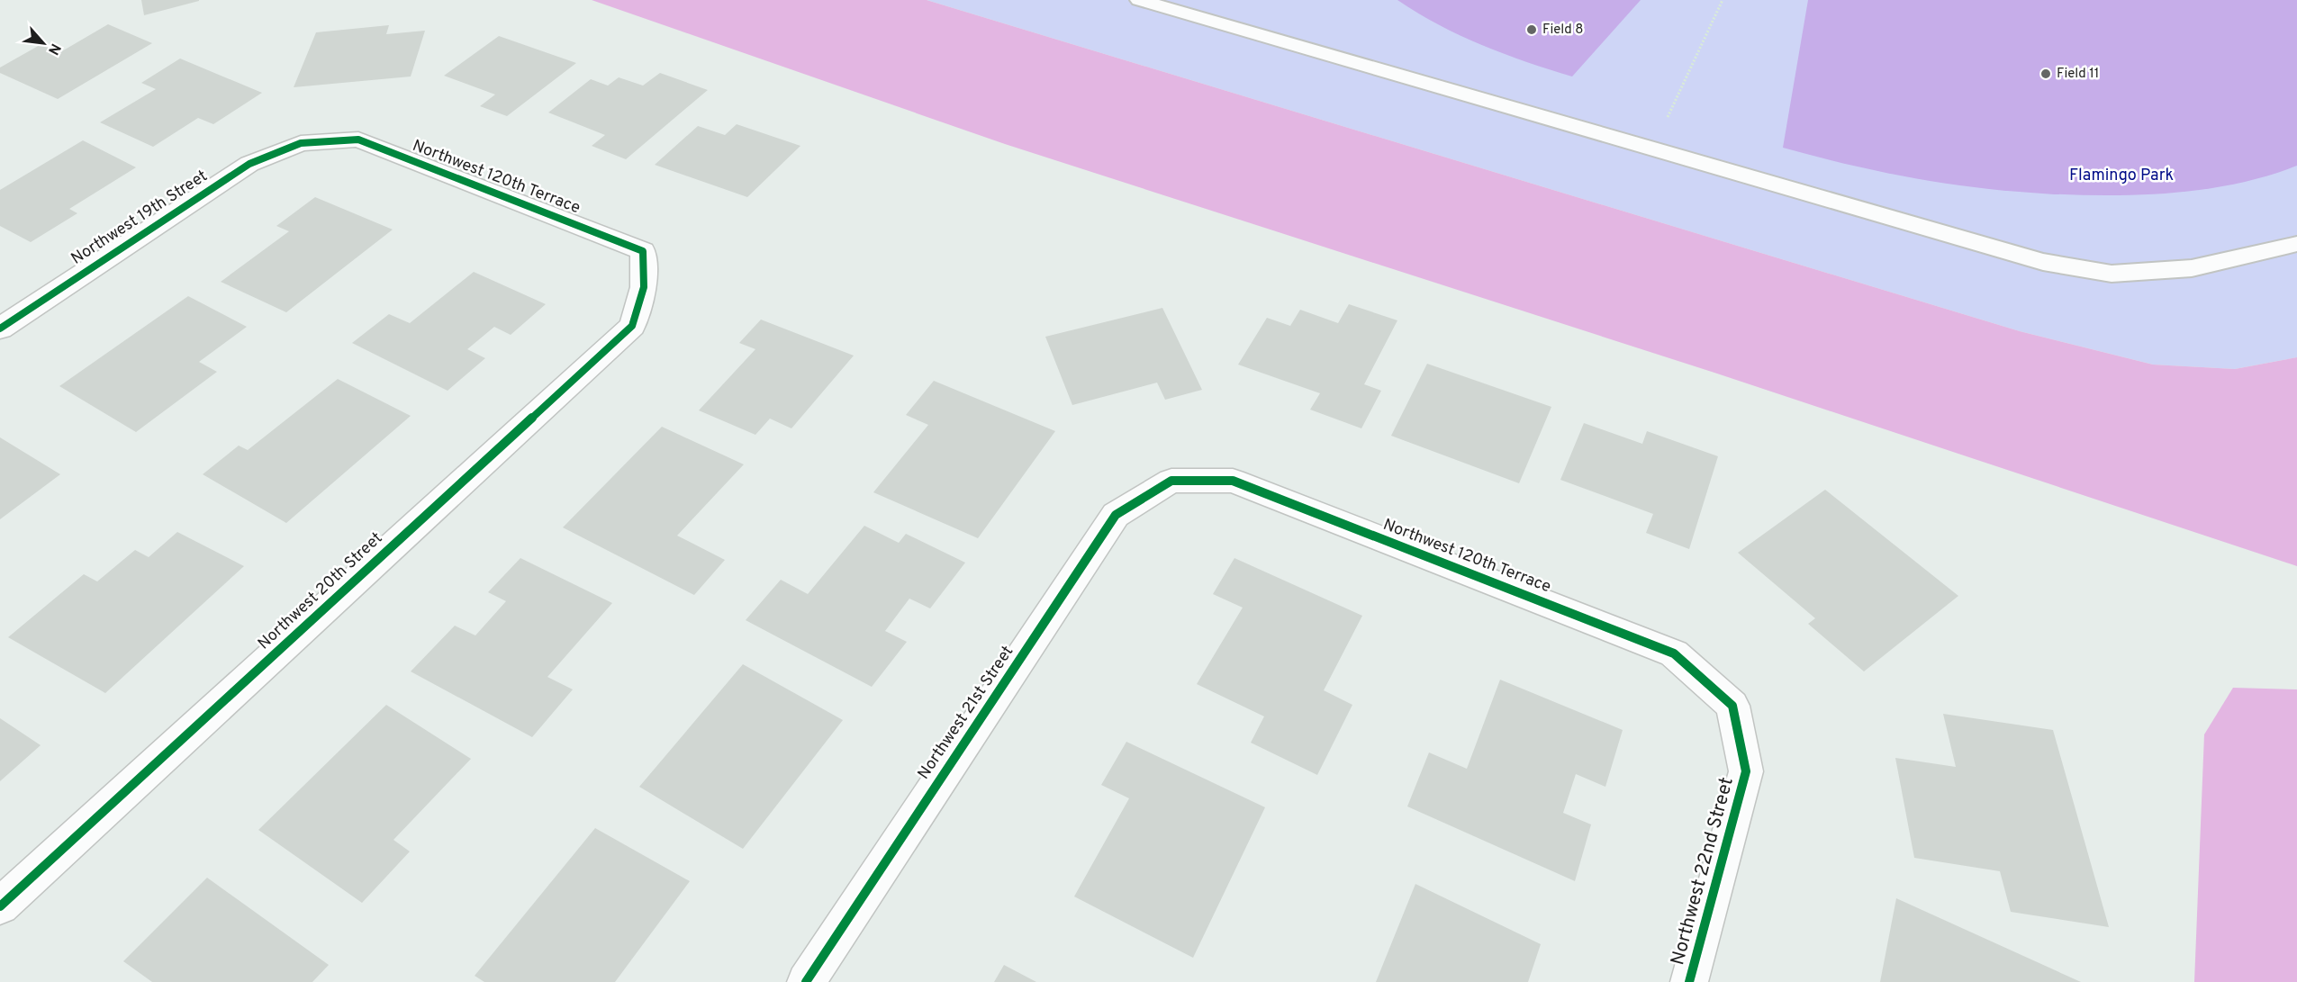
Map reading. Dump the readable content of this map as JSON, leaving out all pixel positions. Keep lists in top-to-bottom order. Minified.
{"streets":{"street":["Northwest 120th Terrace","Northwest 19th Street","Northwest 20th Street","Northwest 21st Street","Northwest 22nd Street"]},"crossings":[["Northwest 120th Terrace","Northwest 19th Street"],["Northwest 120th Terrace","Northwest 20th Street"],["Northwest 120th Terrace","Northwest 21st Street"],["Northwest 120th Terrace","Northwest 22nd Street"]],"parks":["Flamingo Park"],"places":["Field 8","Field 11"],"north":"bottom right"}
